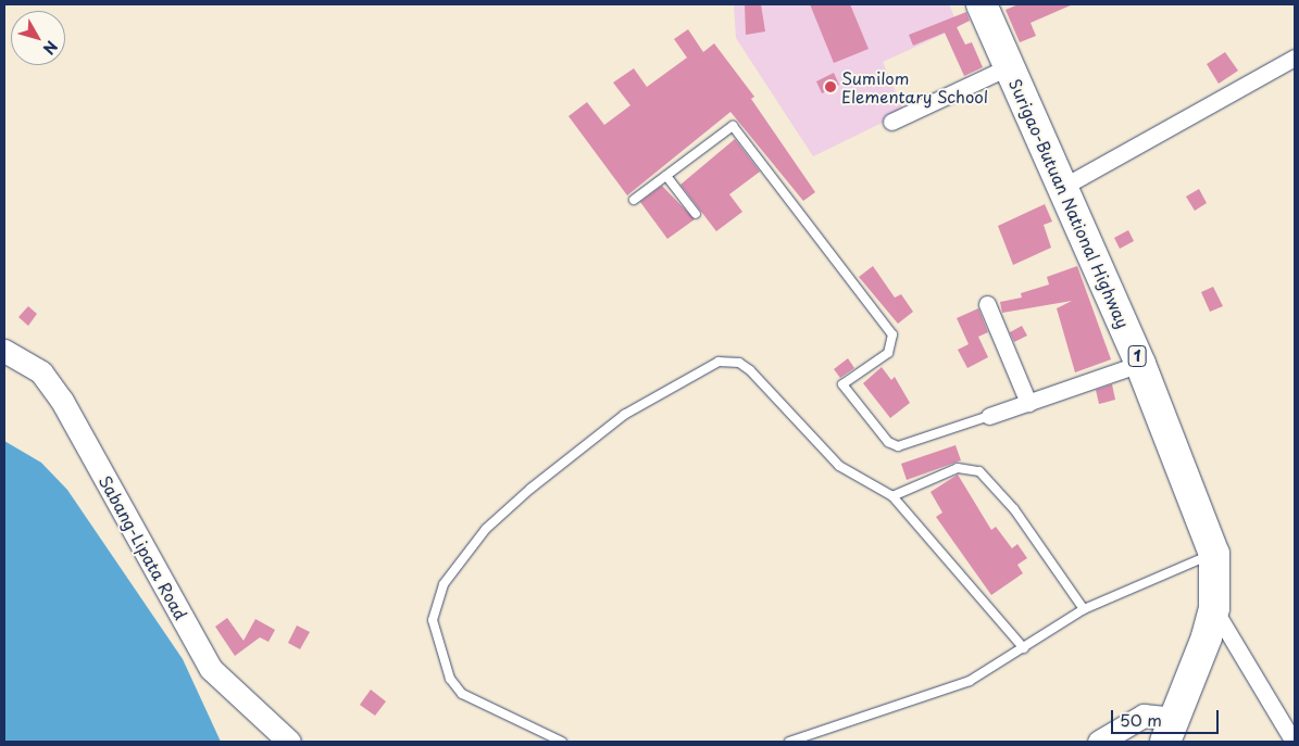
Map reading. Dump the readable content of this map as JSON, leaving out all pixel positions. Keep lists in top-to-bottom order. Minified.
{"streets":{"highway":["Surigao-Butuan National Highway","1"],"main road":["Sabang-Lipata Road"]},"places":["Sumilom Elementary School"],"scale_bar":"50 m","north":"bottom right"}
